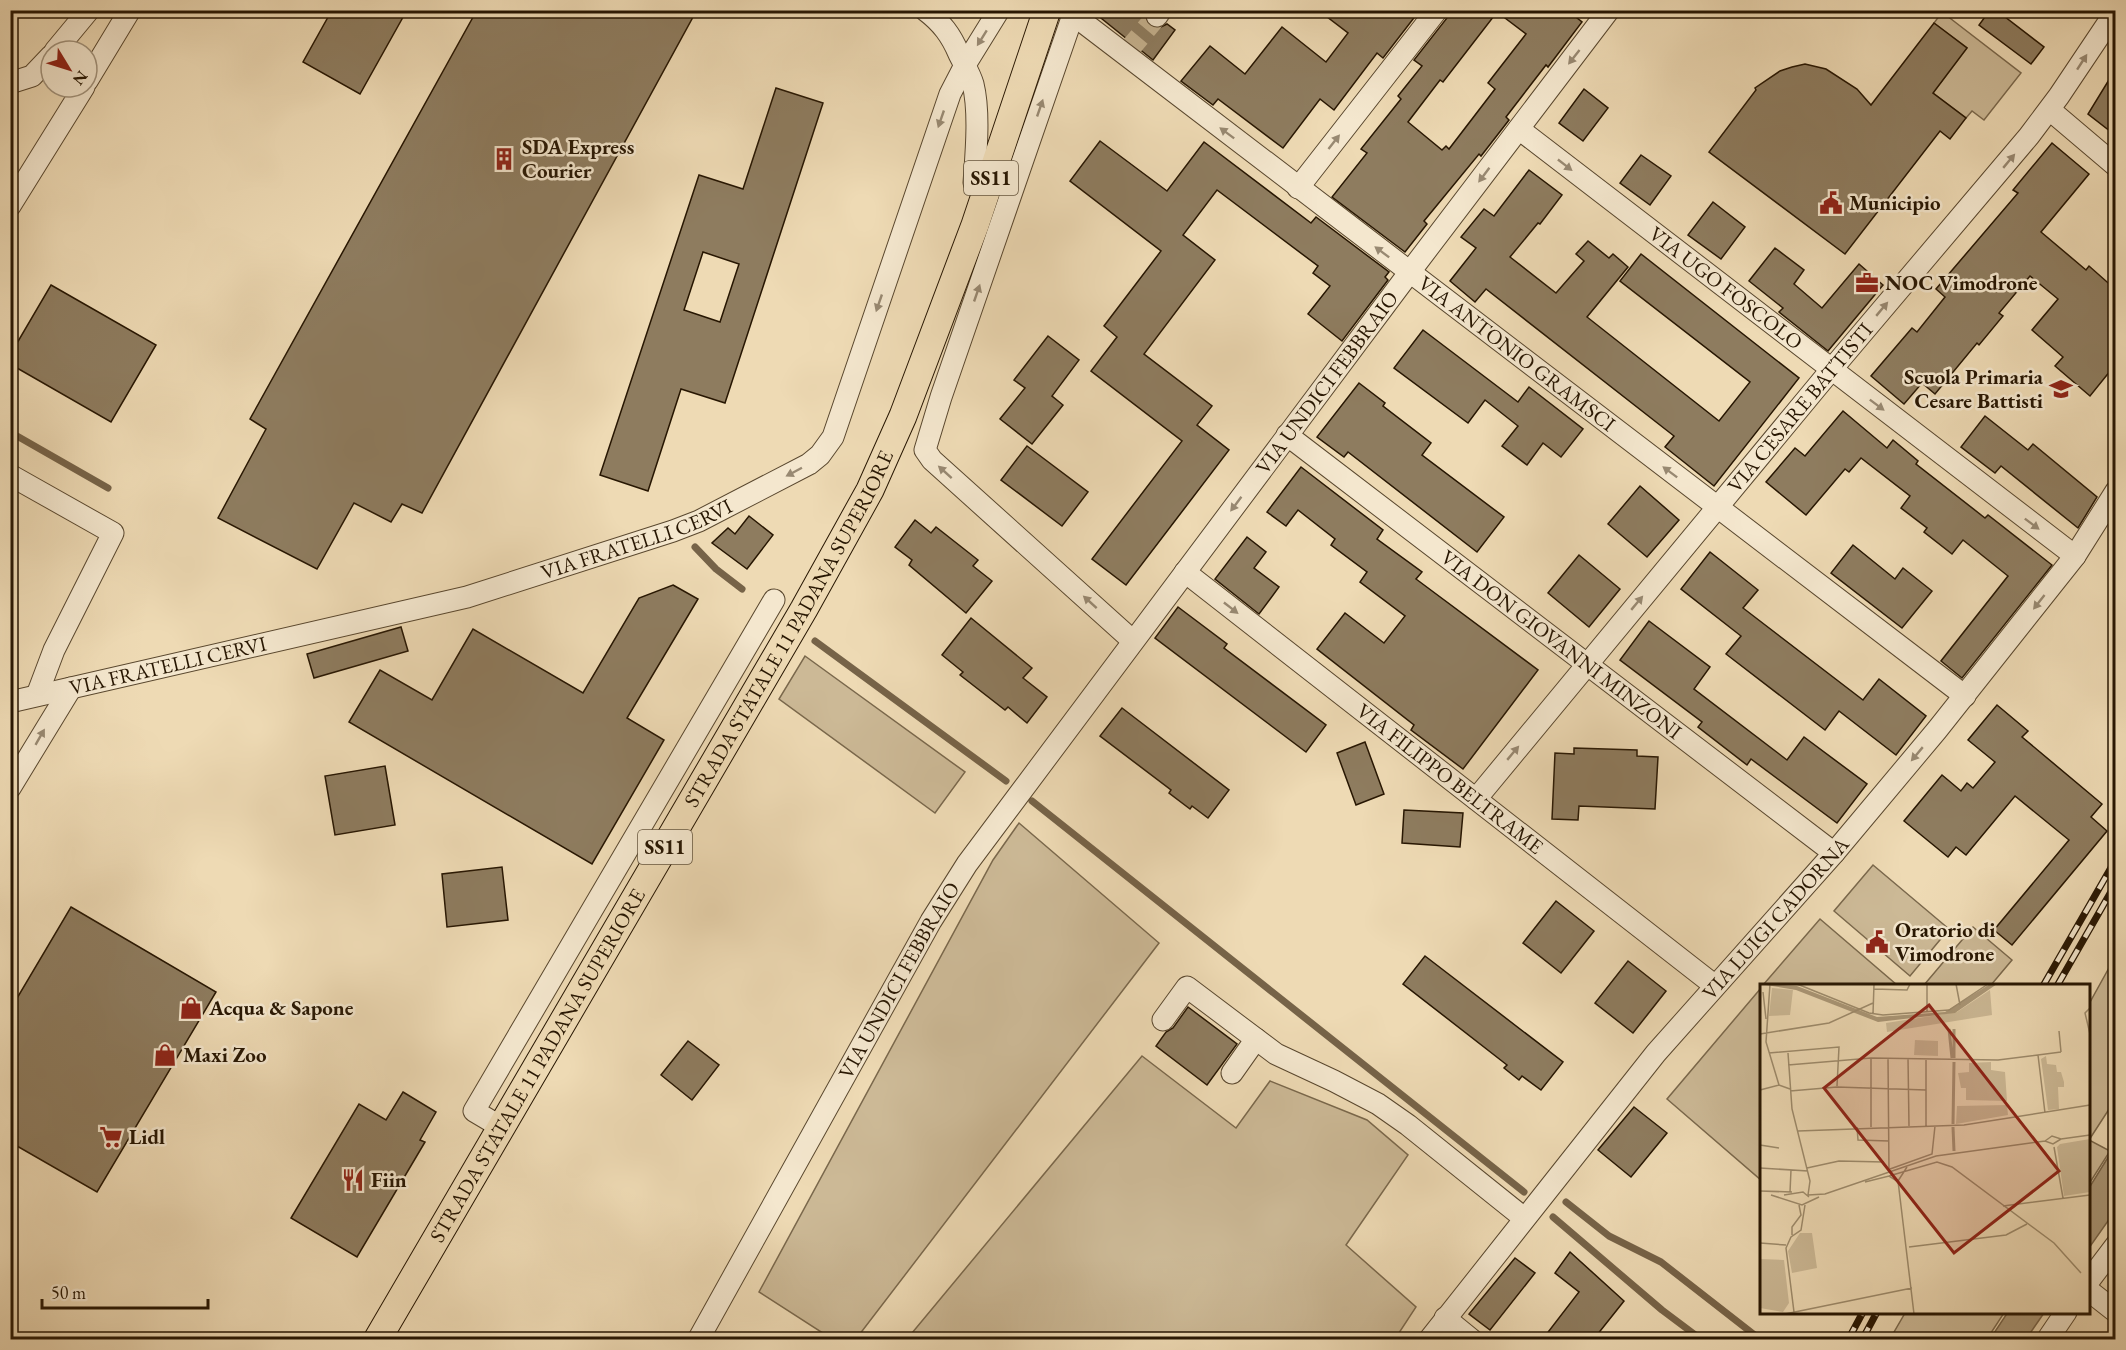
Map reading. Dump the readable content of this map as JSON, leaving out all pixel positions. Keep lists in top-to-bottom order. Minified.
{"streets":{"main road":["SS11","STRADA STATALE 11 PADANA SUPERIORE"],"street":["VIA UGO FOSCOLO","VIA ANTONIO GRAMSCI","VIA UNDICI FEBBRAIO","VIA CESARE BATTISTI","VIA FRATELLI CERVI","VIA DON GIOVANNI MINZONI","VIA FILIPPO BELTRAME","VIA LUIGI CADORNA"]},"crossings":[["VIA UGO FOSCOLO","VIA UNDICI FEBBRAIO"],["VIA UGO FOSCOLO","VIA CESARE BATTISTI"],["VIA UGO FOSCOLO","VIA LUIGI CADORNA"],["VIA ANTONIO GRAMSCI","VIA UNDICI FEBBRAIO"],["VIA ANTONIO GRAMSCI","VIA CESARE BATTISTI"],["VIA ANTONIO GRAMSCI","VIA LUIGI CADORNA"],["VIA UNDICI FEBBRAIO","VIA DON GIOVANNI MINZONI"],["VIA UNDICI FEBBRAIO","VIA FILIPPO BELTRAME"],["VIA CESARE BATTISTI","VIA DON GIOVANNI MINZONI"],["VIA CESARE BATTISTI","VIA FILIPPO BELTRAME"],["VIA DON GIOVANNI MINZONI","VIA LUIGI CADORNA"],["VIA FILIPPO BELTRAME","VIA LUIGI CADORNA"]],"one_way":["VIA UGO FOSCOLO","VIA ANTONIO GRAMSCI","VIA CESARE BATTISTI","VIA FRATELLI CERVI","VIA FILIPPO BELTRAME","VIA LUIGI CADORNA"],"places":{"building":["SDA Express Courier"],"public building":["Municipio","Oratorio di Vimodrone"],"office":["NOC Vimodrone"],"school or university":["Scuola Primaria Cesare Battisti"],"shop":["Acqua & Sapone","Maxi Zoo"],"supermarket":["Lidl"],"restaurant":["Fiin"]},"scale_bar":"50 m","north":"bottom right"}
